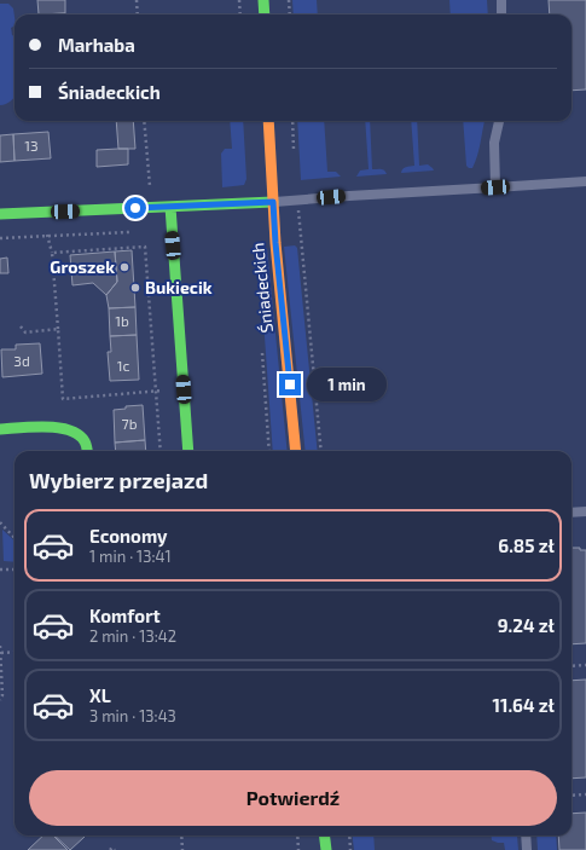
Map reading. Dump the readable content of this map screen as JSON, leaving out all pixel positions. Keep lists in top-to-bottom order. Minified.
{"streets":{"street":["Śniadeckich"]},"places":["Groszek","Bukiecik"],"house_numbers":["13","1b","3d","1c","7b"],"page":{"banner":["Marhaba","Śniadeckich"],"bubble":"1 min","heading":"Wybierz przejazd","list":[{"name":"Economy","note":"1 min · 13:41","value":"6.85 zł"},{"name":"Komfort","note":"2 min · 13:42","value":"9.24 zł"},{"name":"XL","note":"3 min · 13:43","value":"11.64 zł"}],"buttons":"Potwierdź"}}
